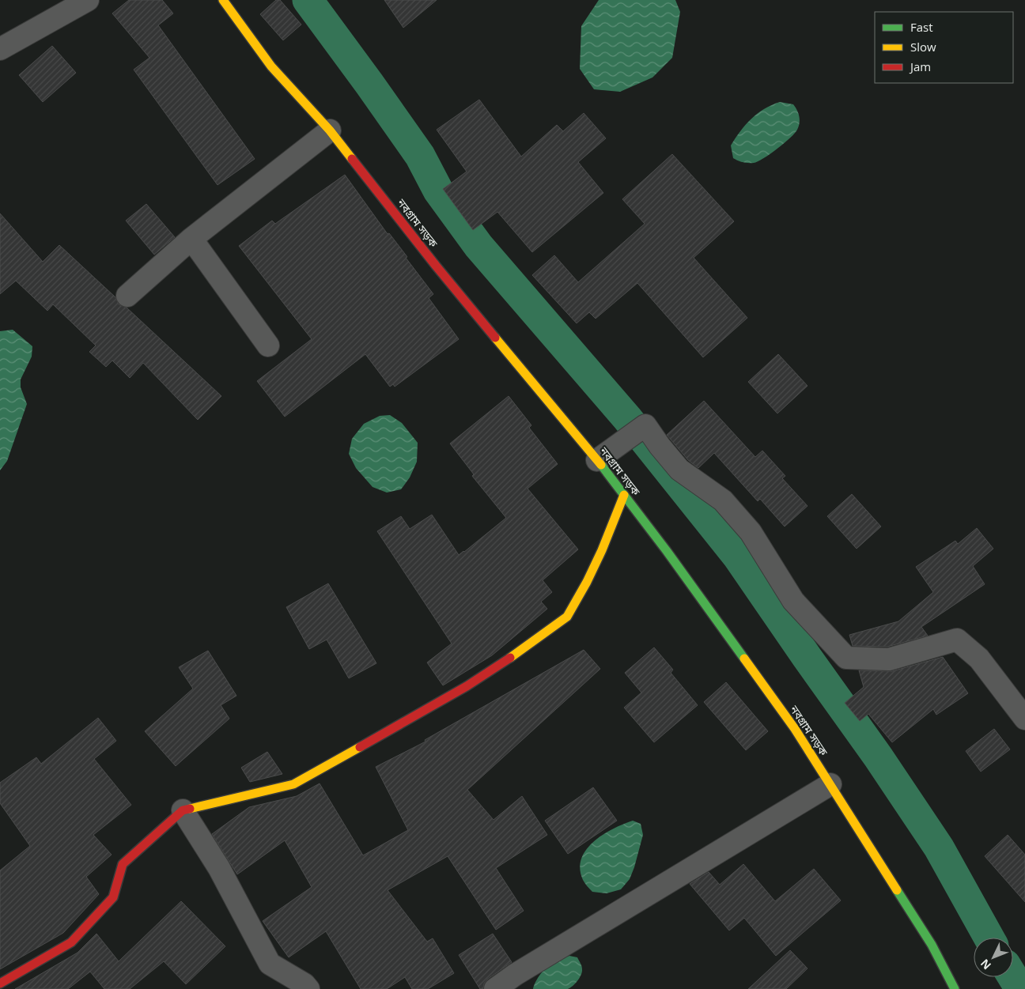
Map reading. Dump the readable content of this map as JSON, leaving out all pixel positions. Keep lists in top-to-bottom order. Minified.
{"streets":{"main road":["নবগ্রাম সড়ক"]},"legend":["Fast","Slow","Jam"],"north":"bottom left"}
